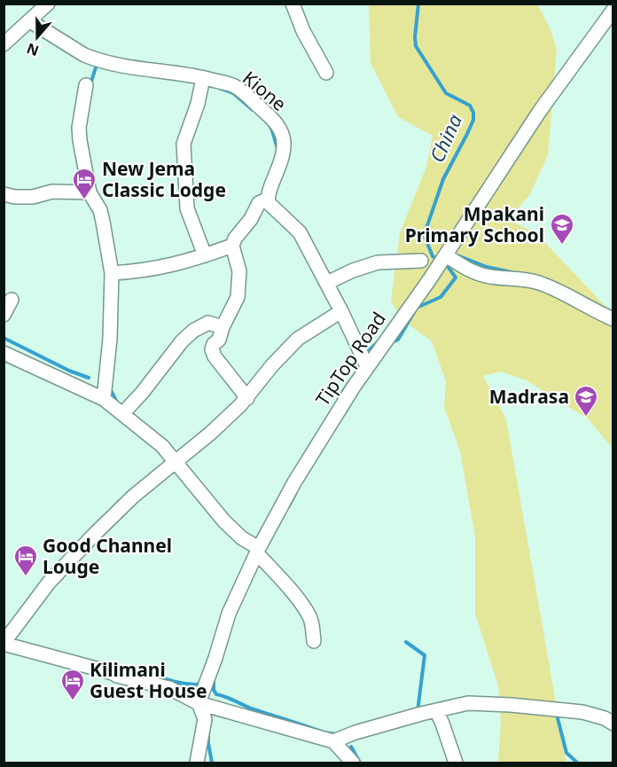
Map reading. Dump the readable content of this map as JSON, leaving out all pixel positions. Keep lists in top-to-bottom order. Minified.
{"streets":{"street":["Kione","TipTop Road"]},"water":["China"],"places":{"hotel":["New Jema Classic Lodge","Good Channel Louge","Kilimani Guest House"],"school or university":["Mpakani Primary School","Madrasa"]},"north":"bottom"}
